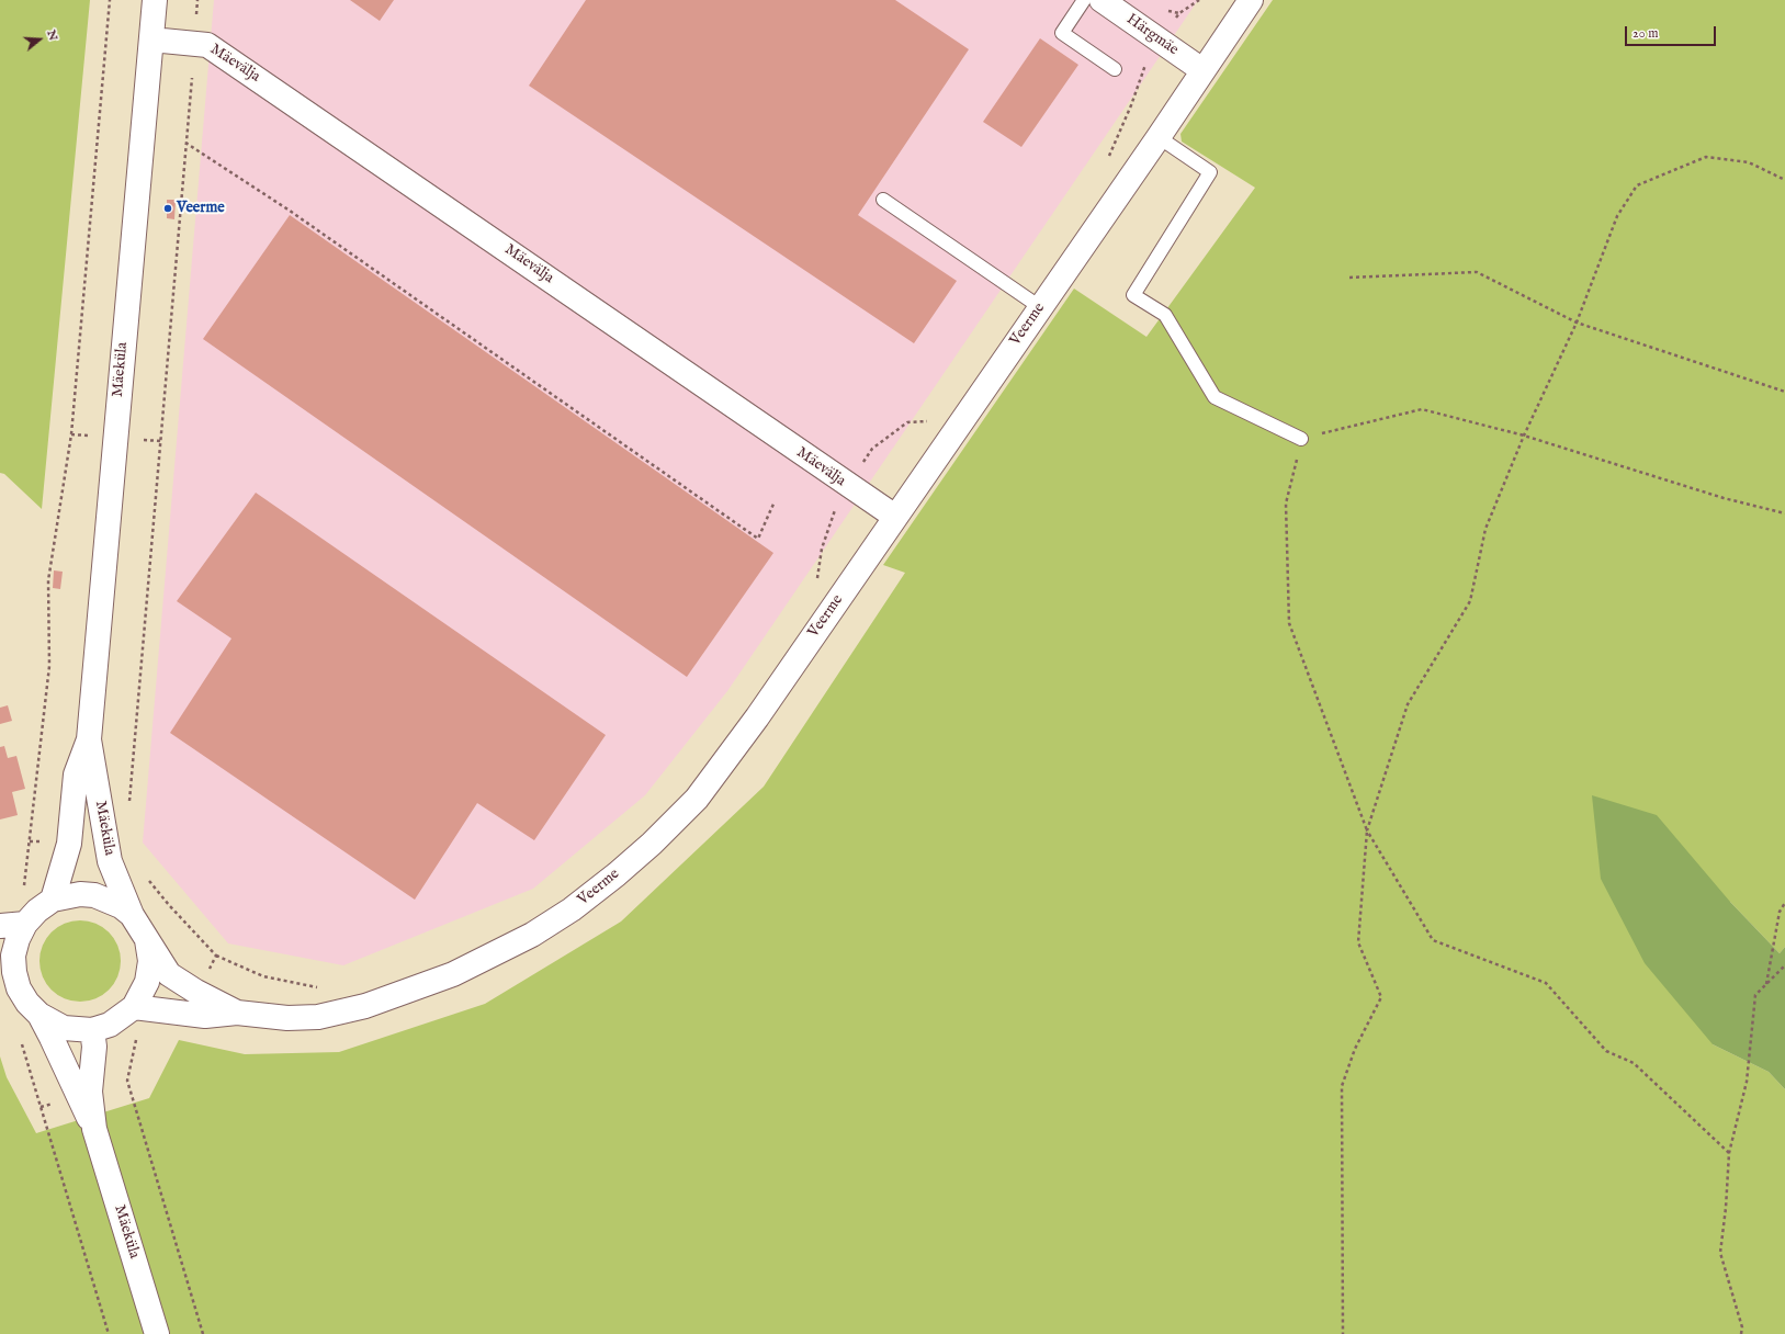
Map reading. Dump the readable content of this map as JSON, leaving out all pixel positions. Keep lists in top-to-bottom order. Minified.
{"streets":{"street":["Härgmäe","Mäevälja","Veerme","Mäeküla"]},"crossings":[["Härgmäe","Veerme"],["Mäevälja","Veerme"],["Mäevälja","Mäeküla"]],"places":["Veerme"],"scale_bar":"20 m","north":"right"}
